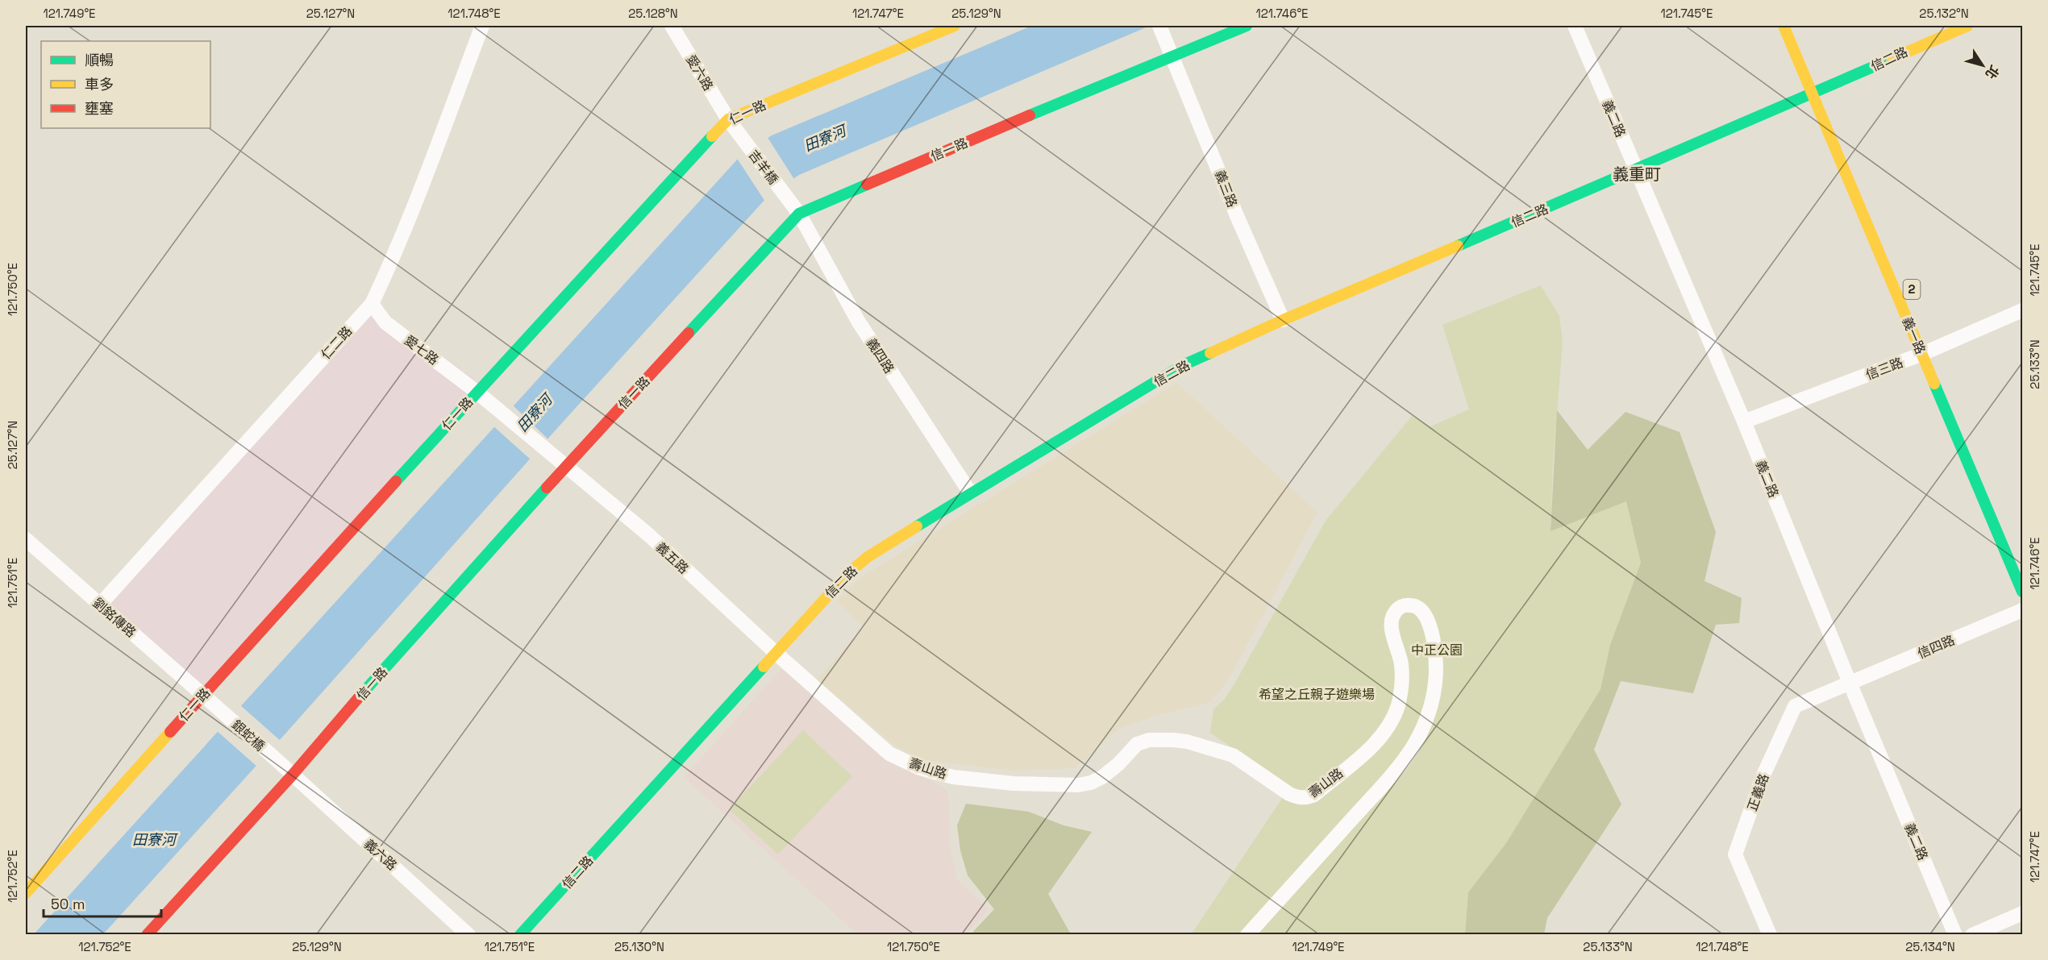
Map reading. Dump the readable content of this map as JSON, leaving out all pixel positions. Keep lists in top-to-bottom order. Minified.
{"streets":{"street":["信二路","愛六路","仁一路","義二路","信一路","吉羊橋","義三路","2","義一路","仁二路","愛七路","義四路","信三路","義五路","劉銘傳路","信四路","銀蛇橋","壽山路","正義路","義六路"]},"crossings":[["信二路","義二路"],["信二路","義三路"],["信二路","義一路"],["信二路","義四路"],["信二路","義五路"],["信二路","壽山路"],["愛六路","仁一路"],["愛六路","吉羊橋"],["仁一路","吉羊橋"],["仁一路","愛七路"],["仁一路","劉銘傳路"],["仁一路","銀蛇橋"],["義二路","信三路"],["義二路","信四路"],["義二路","正義路"],["信一路","吉羊橋"],["信一路","義三路"],["信一路","愛七路"],["信一路","義四路"],["信一路","義五路"],["信一路","銀蛇橋"],["信一路","義六路"],["吉羊橋","義四路"],["義一路","信三路"],["仁二路","愛七路"],["仁二路","劉銘傳路"],["愛七路","義五路"],["義五路","壽山路"],["劉銘傳路","銀蛇橋"],["信四路","正義路"],["銀蛇橋","義六路"]],"districts":["義重町"],"water":["田寮河"],"parks":["中正公園","希望之丘親子遊樂場"],"legend":["順暢","車多","壅塞"],"scale_bar":"50 m","north":"bottom right","coordinates":["121.749°E","25.127°N","121.748°E","25.128°N","121.747°E","25.129°N","121.746°E","121.745°E","25.132°N","121.750°E","25.133°N","121.751°E","121.752°E","25.130°N","25.134°N"]}
